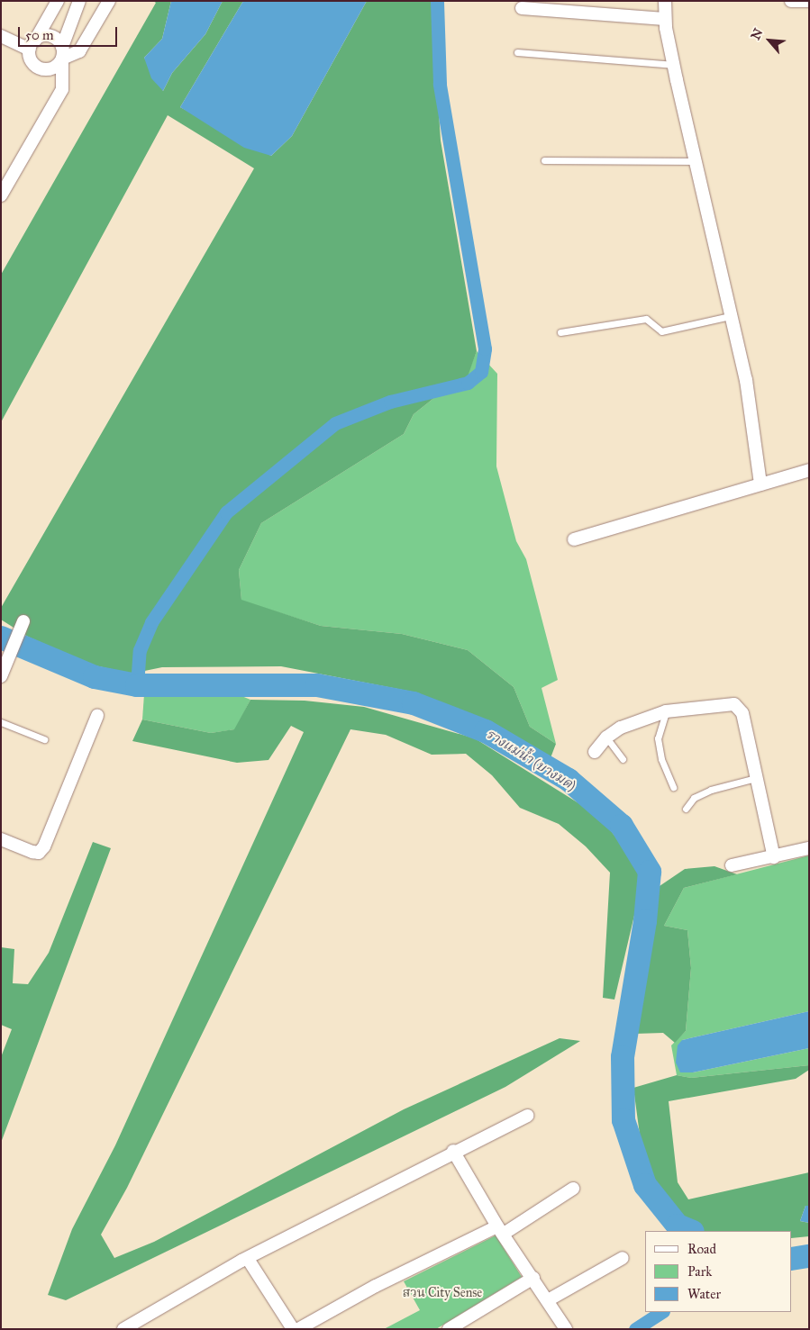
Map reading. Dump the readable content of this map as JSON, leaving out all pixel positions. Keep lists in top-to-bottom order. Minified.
{"water":["รางแม่น้ำ (บางมด)"],"parks":["สวน City Sense"],"legend":["Road","Park","Water"],"scale_bar":"50 m","north":"top left"}
